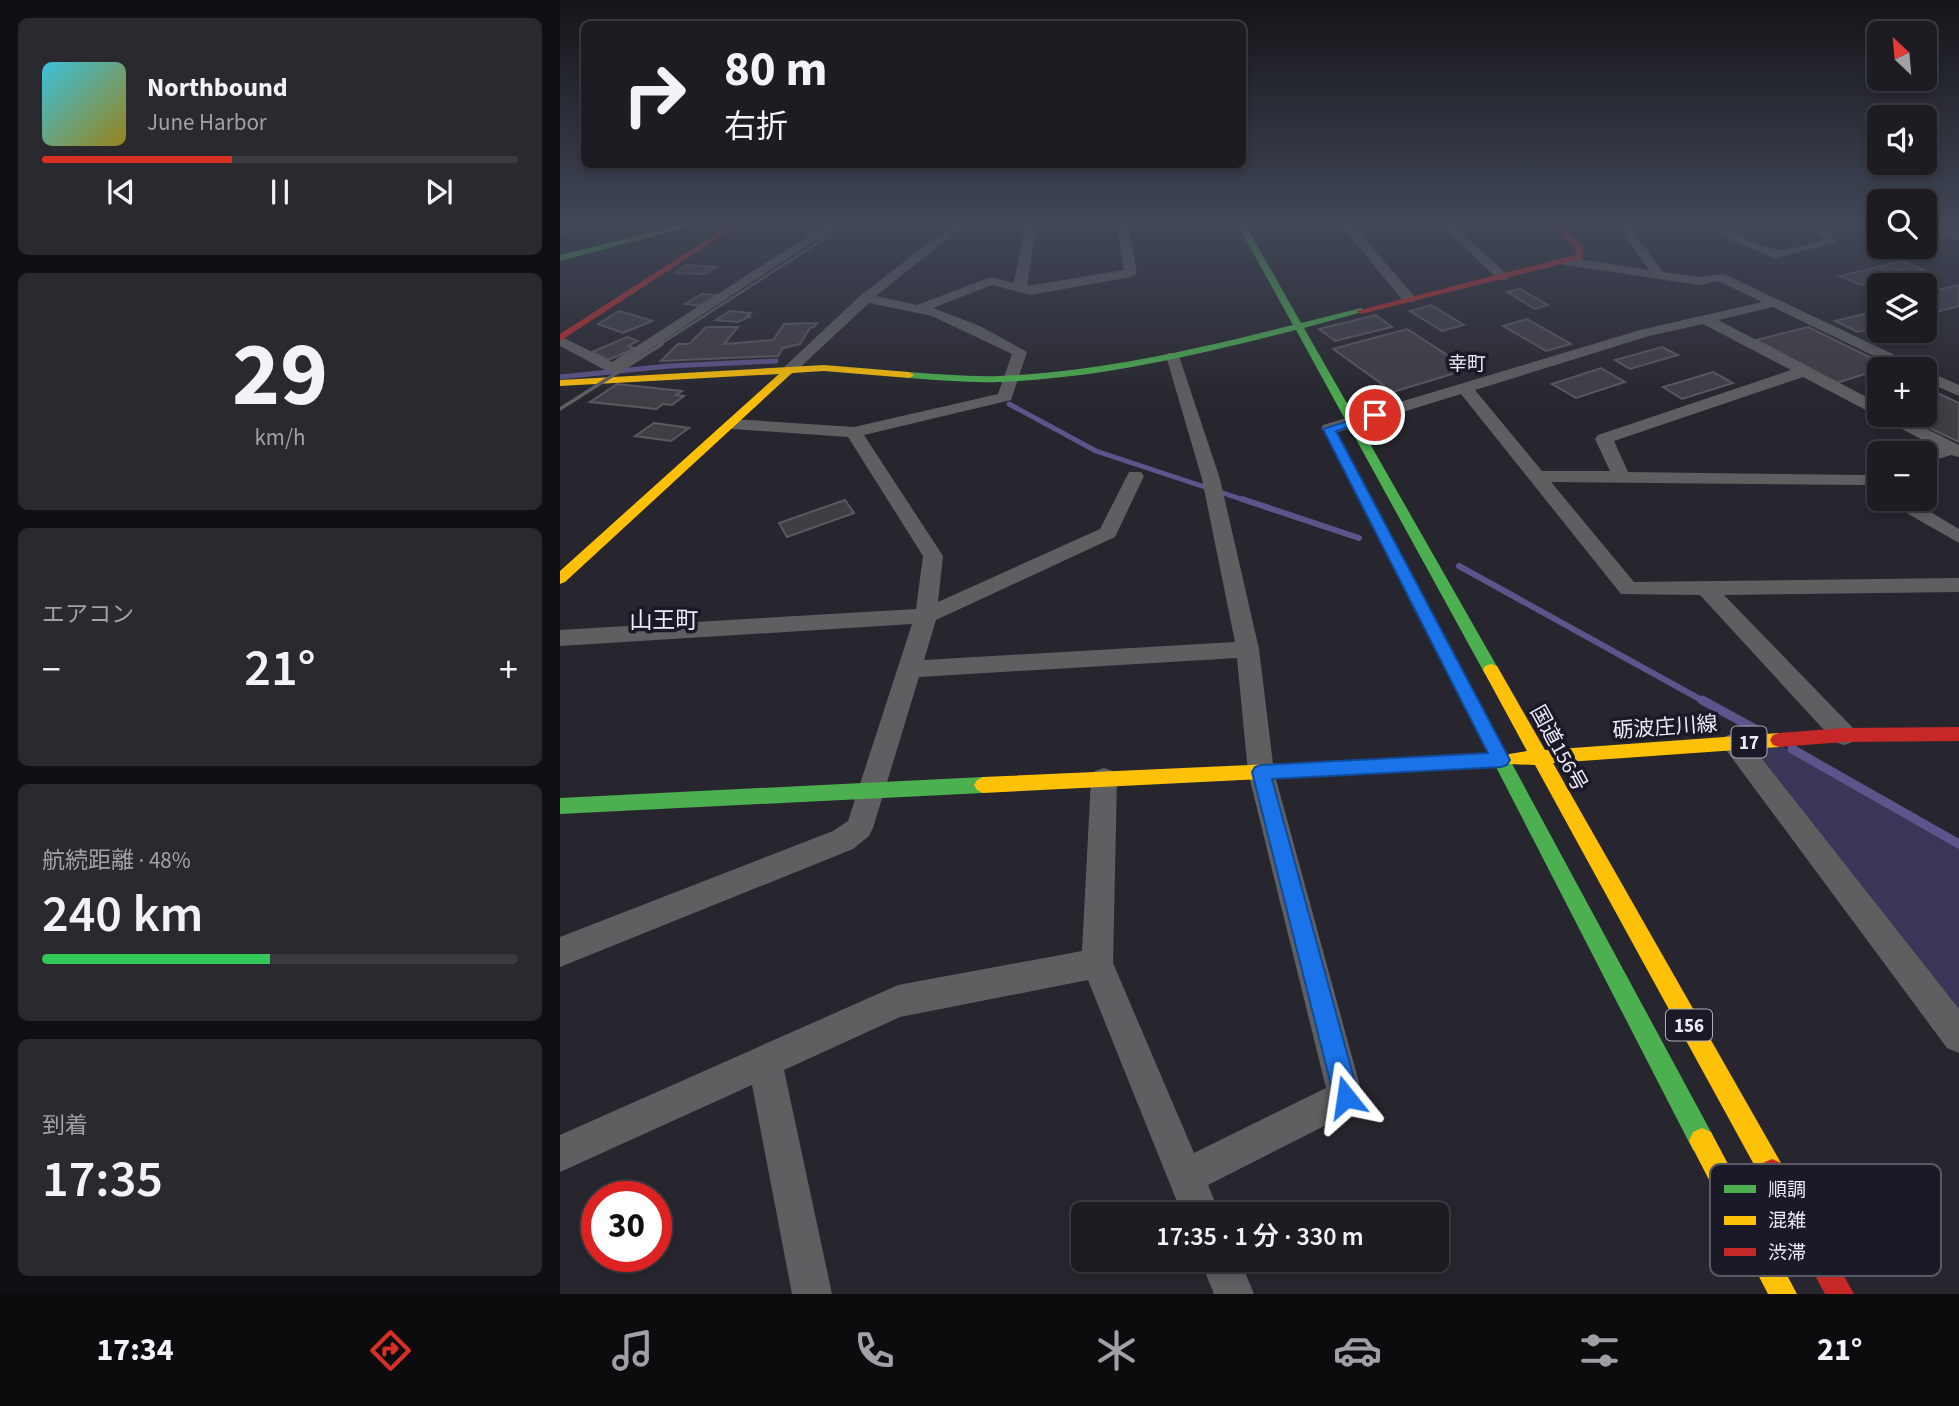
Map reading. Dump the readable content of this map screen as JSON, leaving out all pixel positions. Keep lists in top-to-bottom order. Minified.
{"streets":{"main road":["砺波庄川線","17","国道156号","156"]},"crossings":[["砺波庄川線","国道156号"],["砺波庄川線","156"]],"districts":["幸町","山王町"],"legend":["順調","混雑","渋滞"],"north":"top left","page":{"map_buttons":["+","−"],"turn":["80 m","右折"],"song":["Northbound","June Harbor"],"tile":[["29","km/h"],"エアコン",["航続距離 · 48%","240 km"],["到着","17:35"]],"heat":["−","21°","+"],"limit":"30","trip":"17:35 · 1 分 · 330 m","tabs":["17:34","21°"]}}
